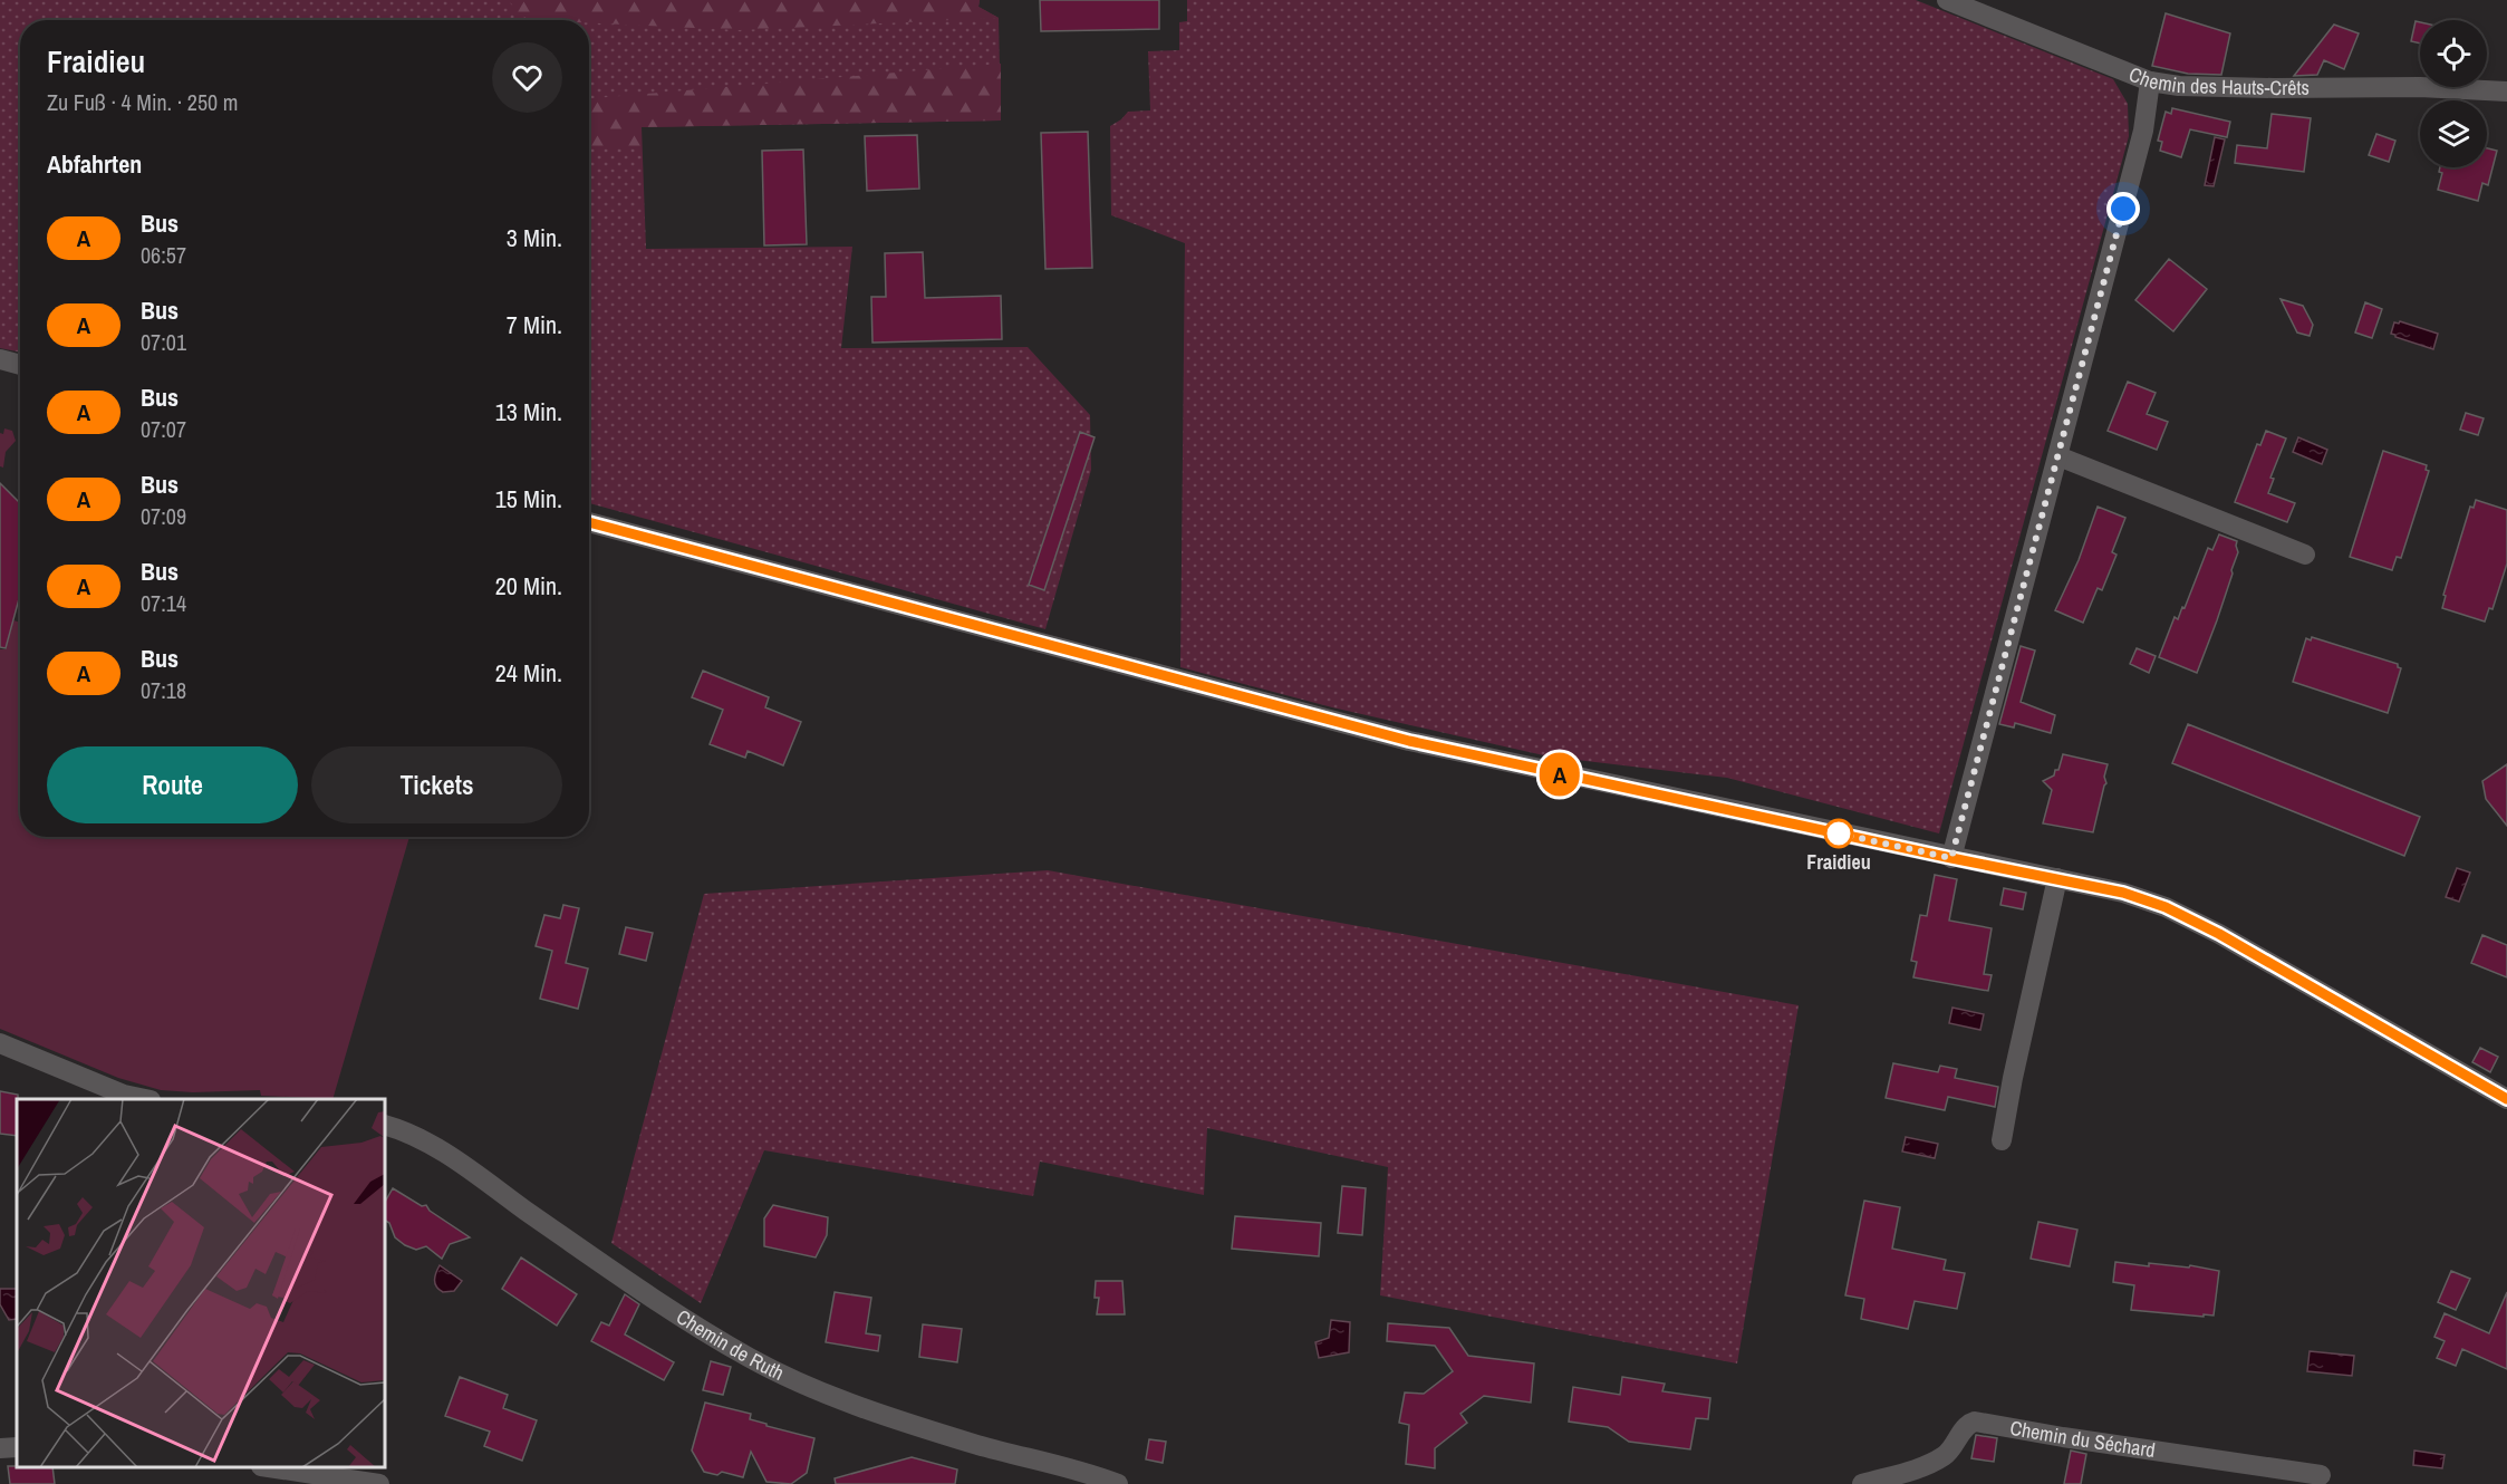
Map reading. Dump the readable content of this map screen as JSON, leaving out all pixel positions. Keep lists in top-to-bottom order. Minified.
{"streets":{"street":["Chemin des Hauts-Crêts","Chemin de Ruth","Chemin du Séchard"]},"places":["Fraidieu"],"lines":["bus line A"],"page":{"on_map":"A","heading":[["Fraidieu","Zu Fuß · 4 Min. · 250 m"],"Abfahrten"],"list":[{"mark":"A","name":"Bus","note":"06:57","value":"3 Min."},{"mark":"A","name":"Bus","note":"07:01","value":"7 Min."},{"mark":"A","name":"Bus","note":"07:07","value":"13 Min."},{"mark":"A","name":"Bus","note":"07:09","value":"15 Min."},{"mark":"A","name":"Bus","note":"07:14","value":"20 Min."},{"mark":"A","name":"Bus","note":"07:18","value":"24 Min."}],"buttons":["Route","Tickets"]}}
